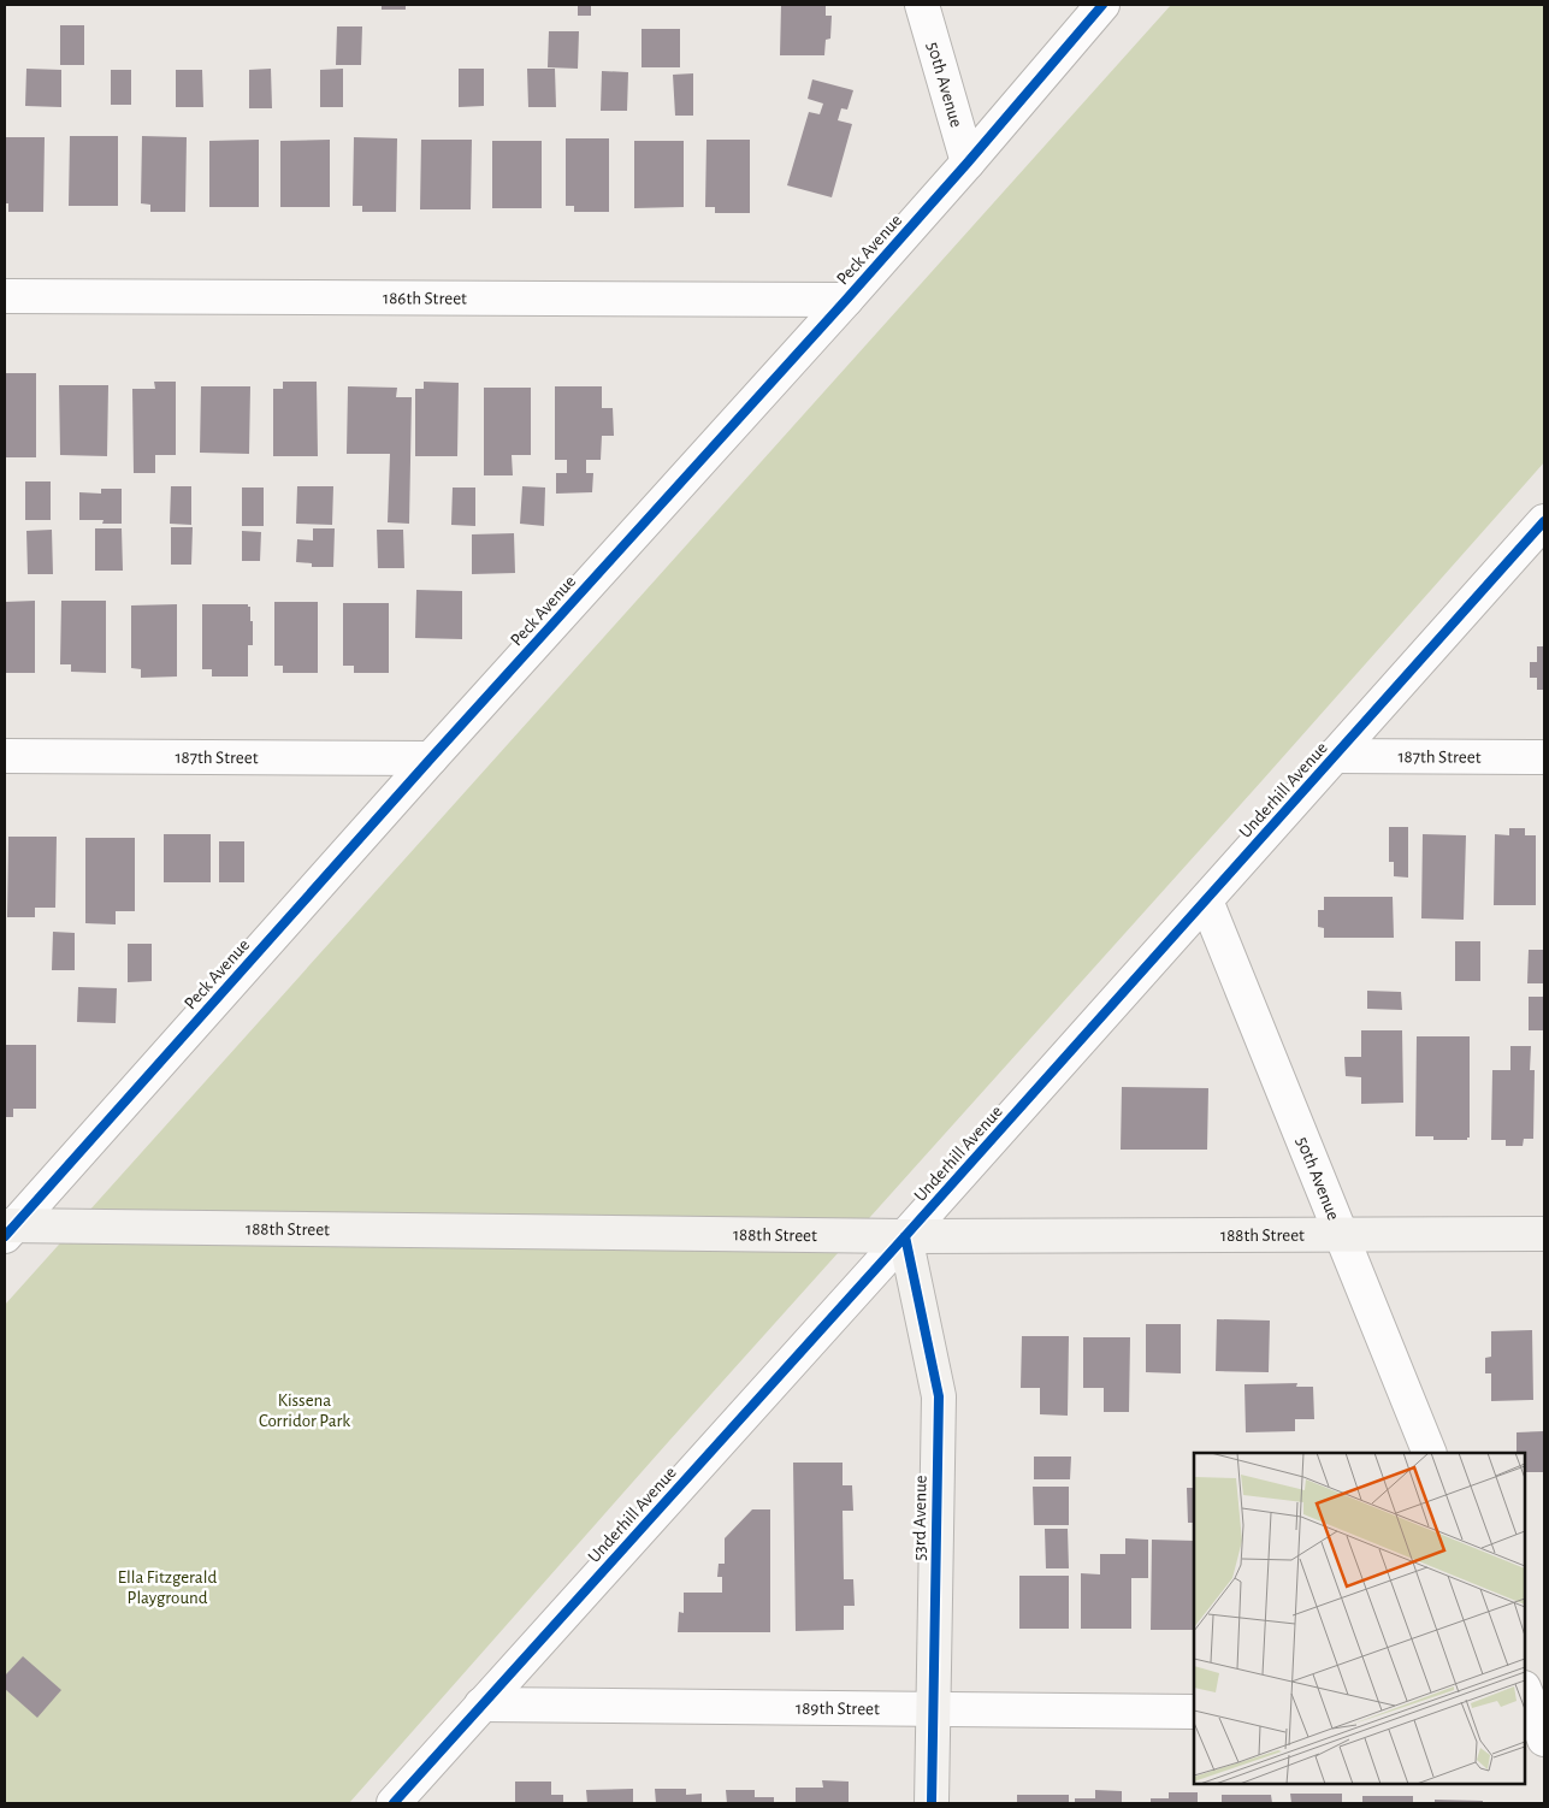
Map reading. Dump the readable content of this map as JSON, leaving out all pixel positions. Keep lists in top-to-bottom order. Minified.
{"streets":{"street":["50th Avenue","Peck Avenue","186th Street","187th Street","Underhill Avenue","188th Street","53rd Avenue","189th Street"]},"crossings":[["50th Avenue","Peck Avenue"],["50th Avenue","Underhill Avenue"],["50th Avenue","188th Street"],["Peck Avenue","186th Street"],["Peck Avenue","187th Street"],["Peck Avenue","188th Street"],["187th Street","Underhill Avenue"],["Underhill Avenue","188th Street"],["Underhill Avenue","53rd Avenue"],["Underhill Avenue","189th Street"],["188th Street","53rd Avenue"],["53rd Avenue","189th Street"]],"parks":["Kissena Corridor Park","Ella Fitzgerald Playground"]}
